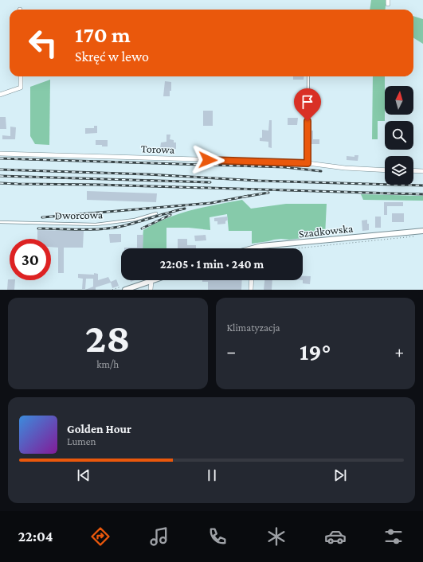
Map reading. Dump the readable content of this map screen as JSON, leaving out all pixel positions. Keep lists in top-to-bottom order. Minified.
{"streets":{"street":["Torowa","Szadkowska"],"lane":["Dworcowa"]},"north":"top","page":{"turn":["170 m","Skręć w lewo"],"limit":"30","trip":"22:05 · 1 min · 240 m","tile":[["28","km/h"],"Klimatyzacja"],"heat":["−","19°","+"],"song":["Golden Hour","Lumen"],"tabs":"22:04"}}
